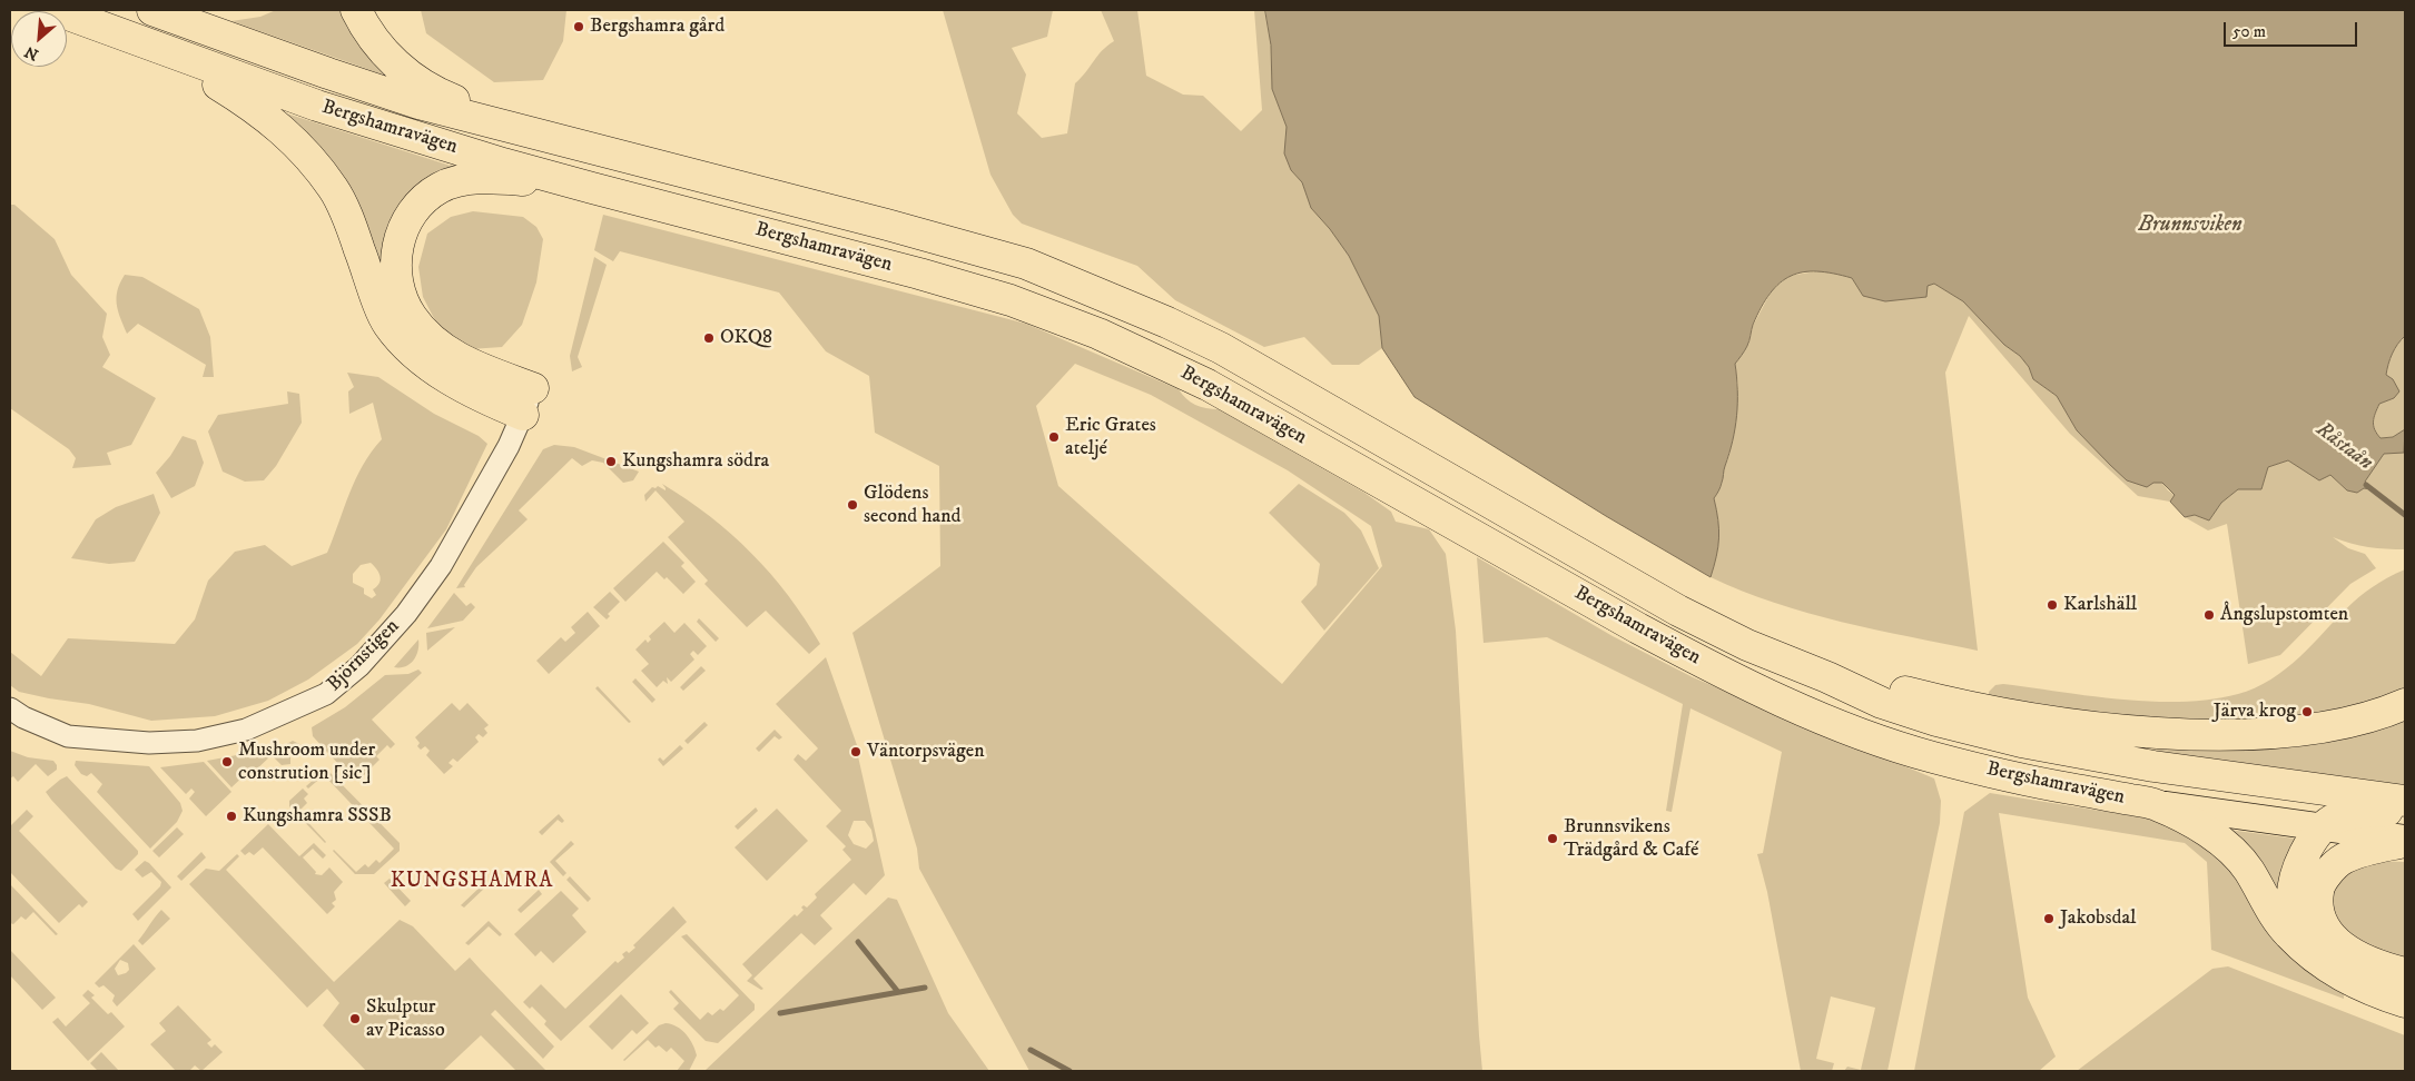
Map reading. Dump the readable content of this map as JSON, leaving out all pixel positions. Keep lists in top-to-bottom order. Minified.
{"streets":{"highway":["Bergshamravägen"],"street":["Björnstigen"]},"districts":["KUNGSHAMRA"],"water":["Brunnsviken","Råstaån"],"places":["Bergshamra gård","OKQ8","Eric Grates ateljé","Kungshamra södra","Glödens second hand","Karlshäll","Ångslupstomten","Järva krog","Väntorpsvägen","Mushroom under constrution [sic]","Kungshamra SSSB","Brunnsvikens Trädgård & Café","Jakobsdal","Skulptur av Picasso"],"scale_bar":"50 m","north":"bottom left"}
